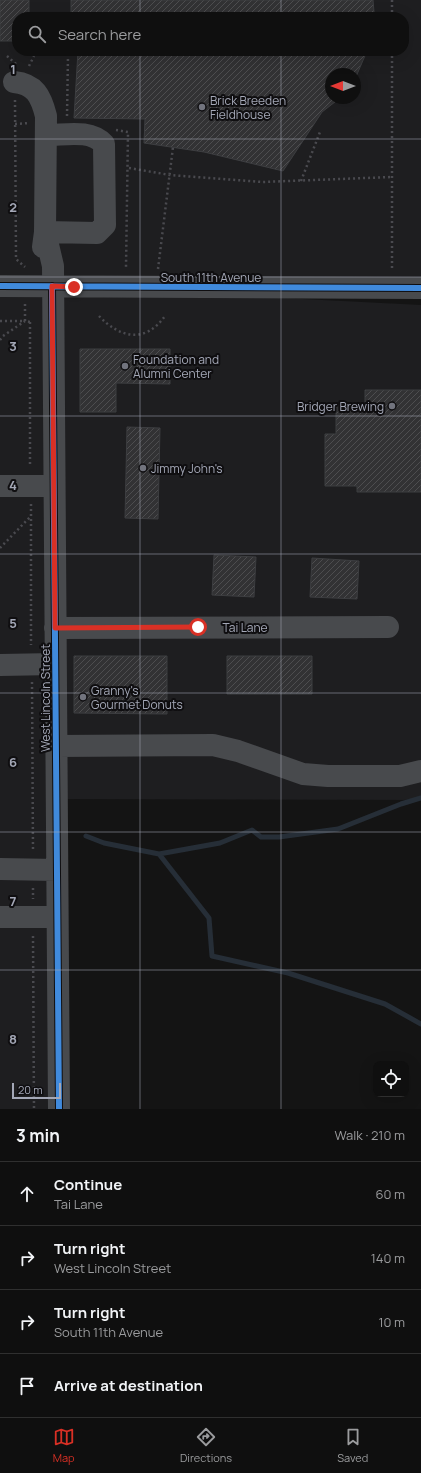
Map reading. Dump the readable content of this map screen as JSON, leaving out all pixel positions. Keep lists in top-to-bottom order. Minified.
{"streets":{"street":["South 11th Avenue","Tai Lane","West Lincoln Street"]},"crossings":[["South 11th Avenue","West Lincoln Street"],["Tai Lane","West Lincoln Street"]],"places":["Brick Breeden Fieldhouse","Foundation and Alumni Center","Bridger Brewing","Jimmy John's","Granny's Gourmet Donuts"],"scale_bar":"20 m","north":"left","page":{"search":"Search here","scale":"20 m","heading":["3 min","Walk · 210 m"],"list":[["Continue","Tai Lane","60 m"],["Turn right","West Lincoln Street","140 m"],["Turn right","South 11th Avenue","10 m"],"Arrive at destination"],"nav":["Map","Directions","Saved"]},"grid":{"rows":["1","2","3","4","5","6","7","8"]}}
